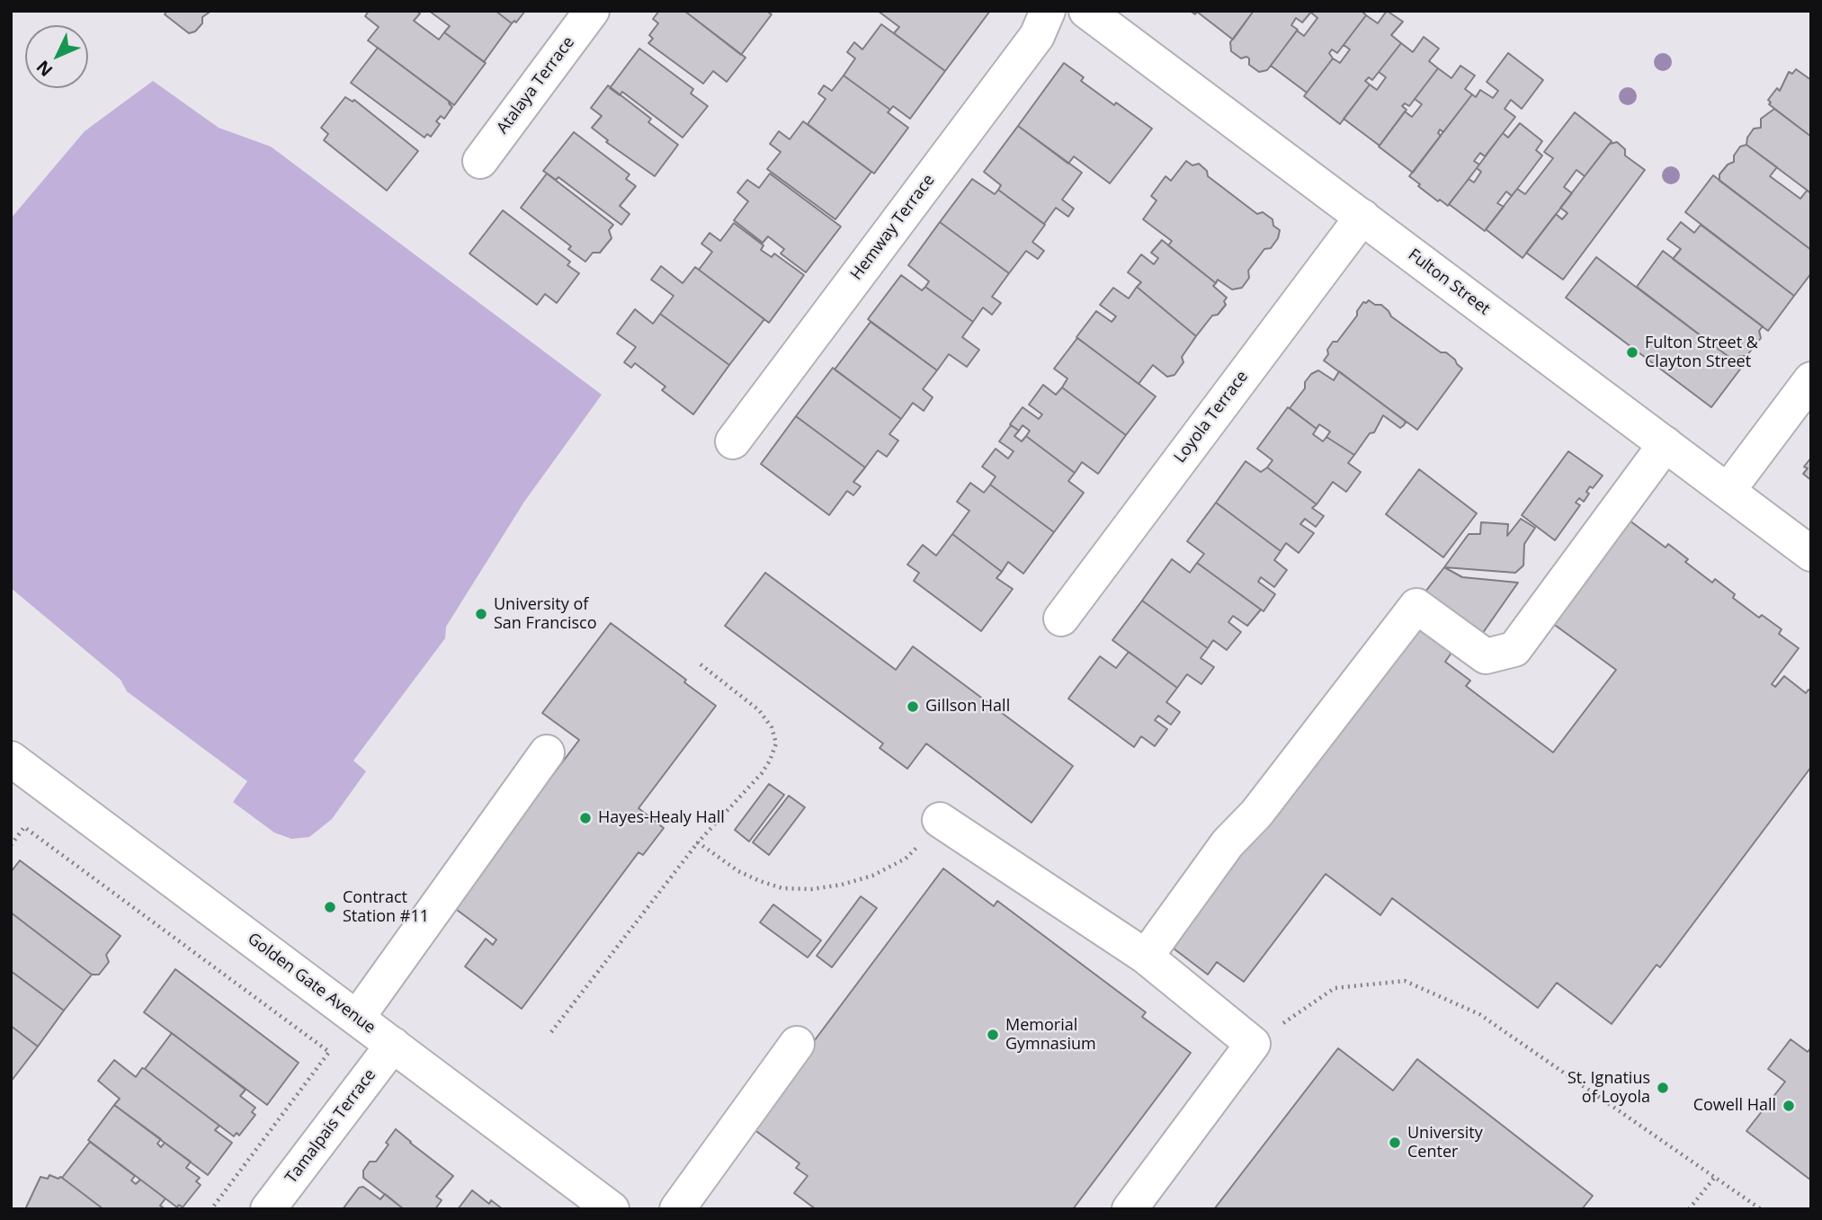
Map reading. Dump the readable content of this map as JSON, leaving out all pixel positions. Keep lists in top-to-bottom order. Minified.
{"streets":{"street":["Atalaya Terrace","Hemway Terrace","Fulton Street","Loyola Terrace","Golden Gate Avenue","Tamalpais Terrace"]},"crossings":[["Fulton Street","Loyola Terrace"],["Golden Gate Avenue","Tamalpais Terrace"]],"places":["Fulton Street & Clayton Street","University of San Francisco","Gillson Hall","Hayes-Healy Hall","Contract Station #11","Memorial Gymnasium","St. Ignatius of Loyola","Cowell Hall","University Center"],"north":"bottom left"}
